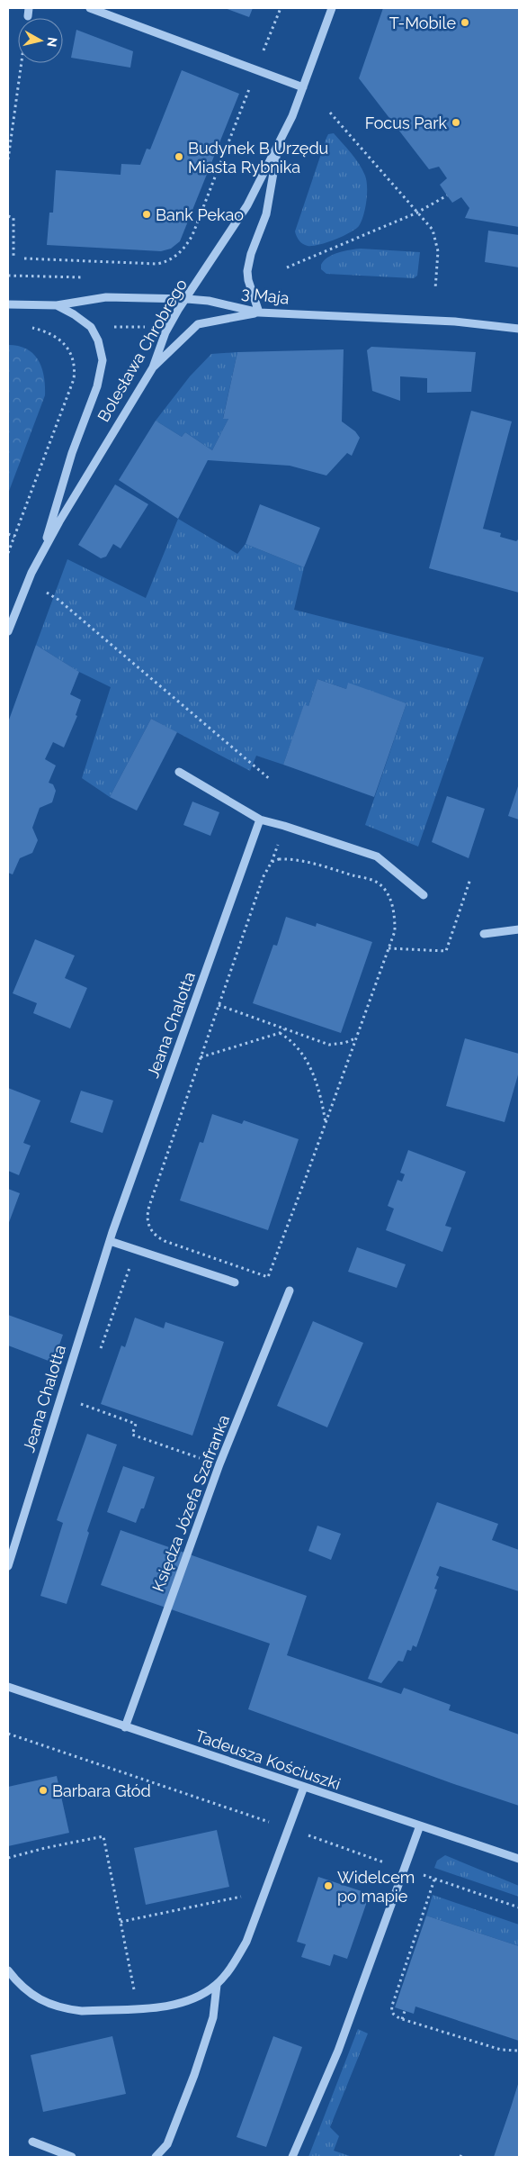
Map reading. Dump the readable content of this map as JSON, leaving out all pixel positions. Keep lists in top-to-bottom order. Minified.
{"streets":{"street":["3 Maja","Bolesława Chrobrego","Jeana Chalotta","Księdza Józefa Szafranka","Tadeusza Kościuszki"]},"crossings":[["3 Maja","Bolesława Chrobrego"],["Księdza Józefa Szafranka","Tadeusza Kościuszki"]],"places":["T-Mobile","Focus Park","Budynek B Urzędu Miasta Rybnika","Bank Pekao","Barbara Głód","Widelcem po mapie"],"north":"right"}
